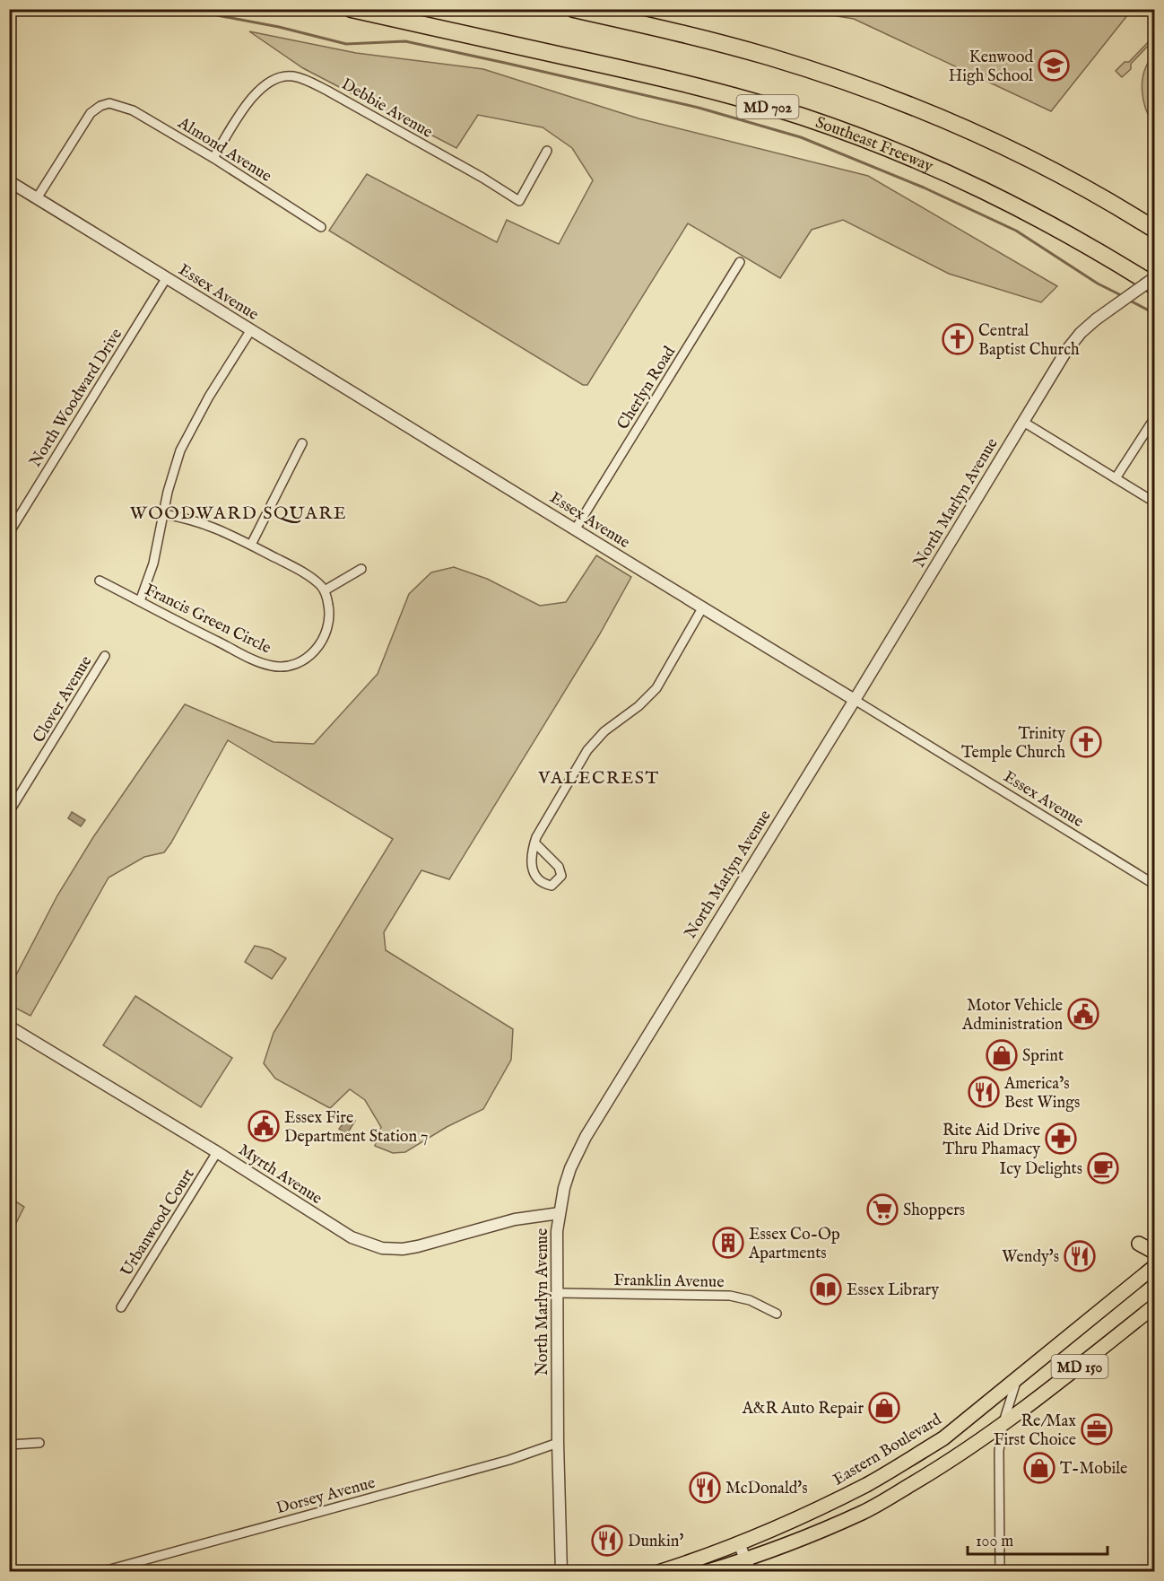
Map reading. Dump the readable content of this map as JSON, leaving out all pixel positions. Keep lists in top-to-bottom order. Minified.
{"streets":{"highway":["MD 702","Southeast Freeway"],"main road":["MD 150","Eastern Boulevard"],"street":["Debbie Avenue","Almond Avenue","Essex Avenue","Cherlyn Road","North Woodward Drive","North Marlyn Avenue","Francis Green Circle","Clover Avenue","Myrth Avenue","Urbanwood Court","Franklin Avenue","Dorsey Avenue"]},"crossings":[["Debbie Avenue","Almond Avenue"],["Almond Avenue","Essex Avenue"],["Essex Avenue","Cherlyn Road"],["Essex Avenue","North Woodward Drive"],["Essex Avenue","North Marlyn Avenue"],["North Marlyn Avenue","Myrth Avenue"],["North Marlyn Avenue","Franklin Avenue"],["North Marlyn Avenue","Dorsey Avenue"],["Myrth Avenue","Urbanwood Court"]],"districts":["WOODWARD SQUARE","VALECREST"],"places":{"school or university":["Kenwood High School"],"church":["Central Baptist Church","Trinity Temple Church"],"public building":["Motor Vehicle Administration","Essex Fire Department Station 7"],"shop":["Sprint","A&R Auto Repair","T-Mobile"],"restaurant":["America’s Best Wings","Wendy's","McDonald's","Dunkin'"],"pharmacy":["Rite Aid Drive Thru Phamacy"],"cafe":["Icy Delights"],"supermarket":["Shoppers"],"building":["Essex Co-Op Apartments"],"library":["Essex Library"],"office":["Re/Max First Choice"]},"scale_bar":"100 m"}
